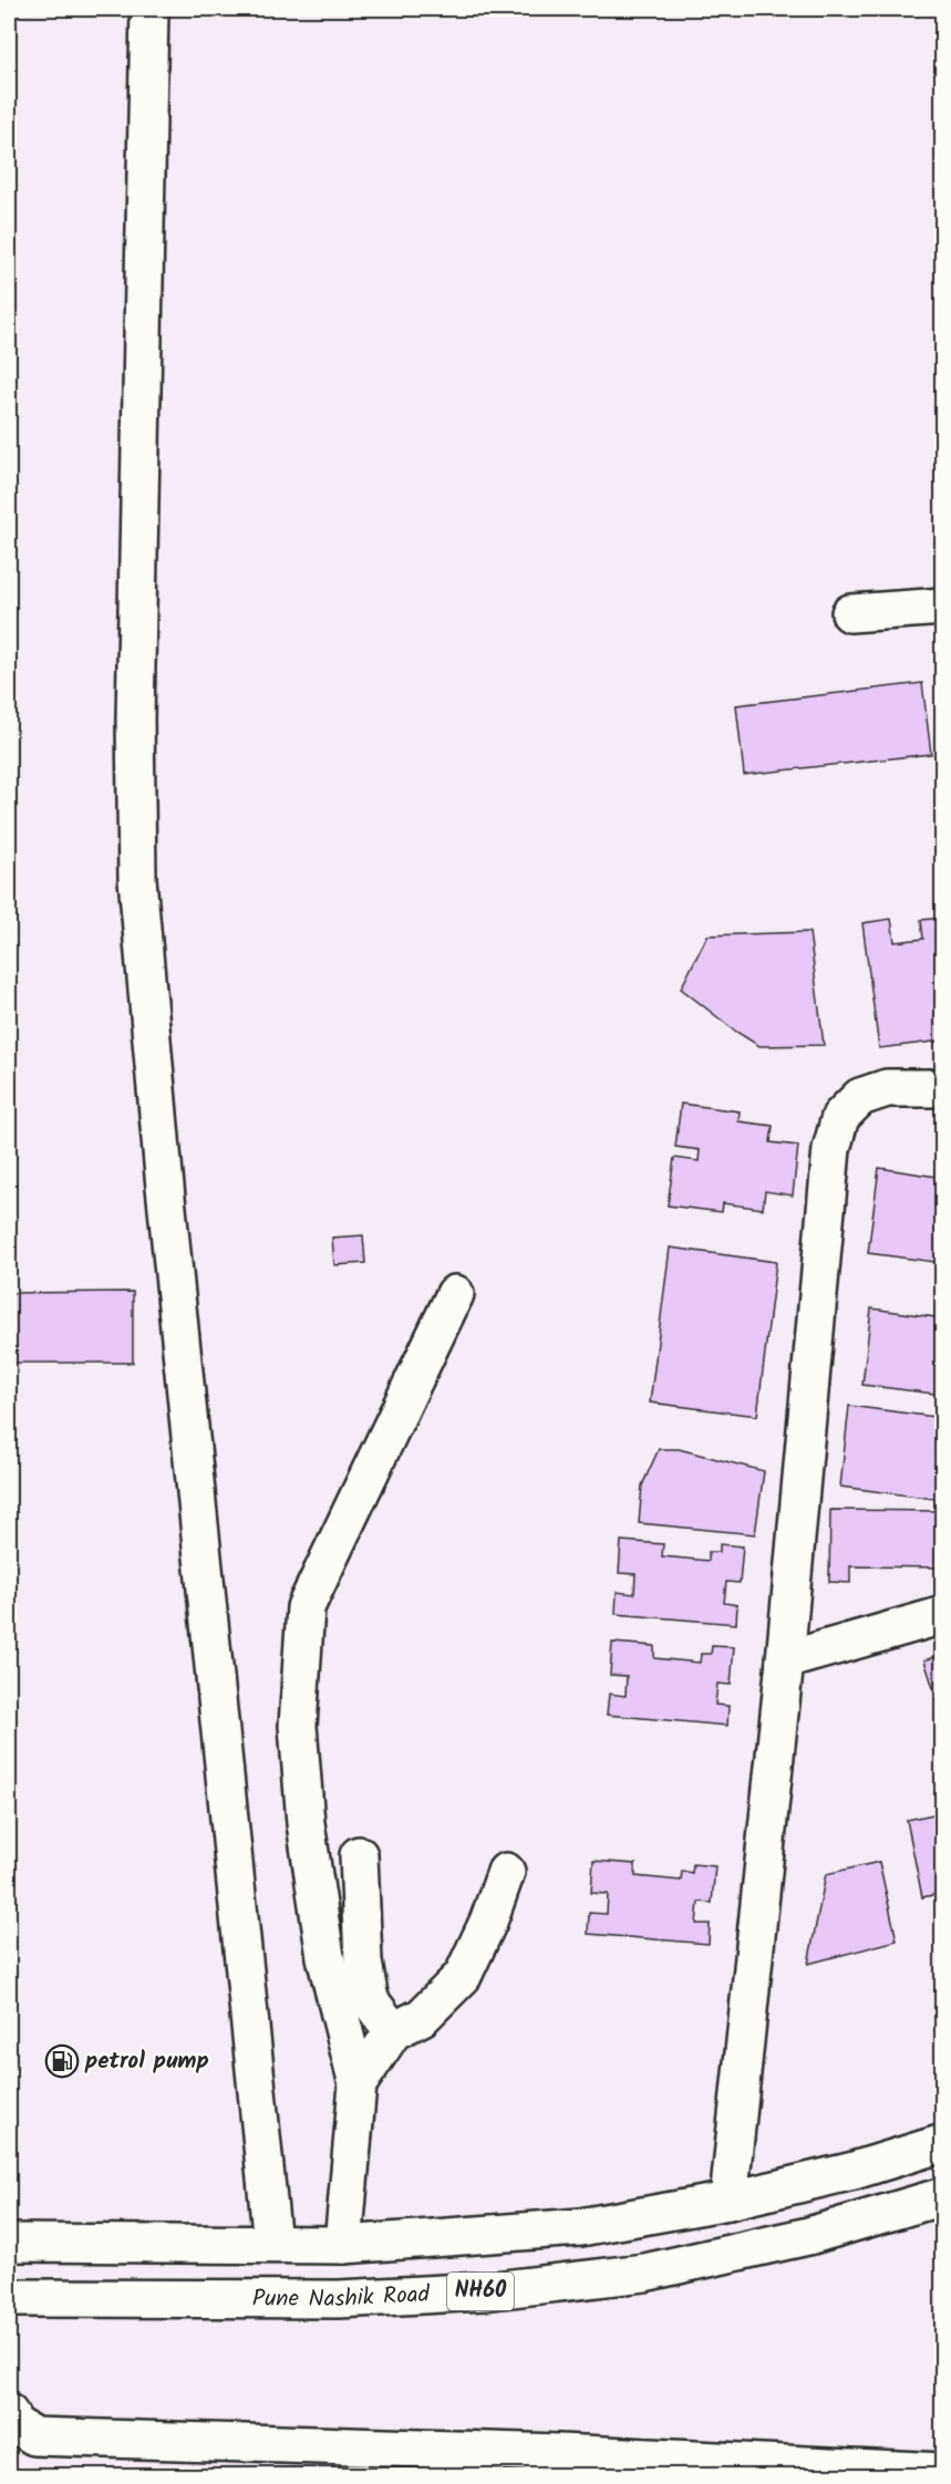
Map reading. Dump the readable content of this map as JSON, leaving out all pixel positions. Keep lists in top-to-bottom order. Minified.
{"streets":{"main road":["NH60","Pune Nashik Road"]},"places":{"fuel station":["petrol pump"]}}
